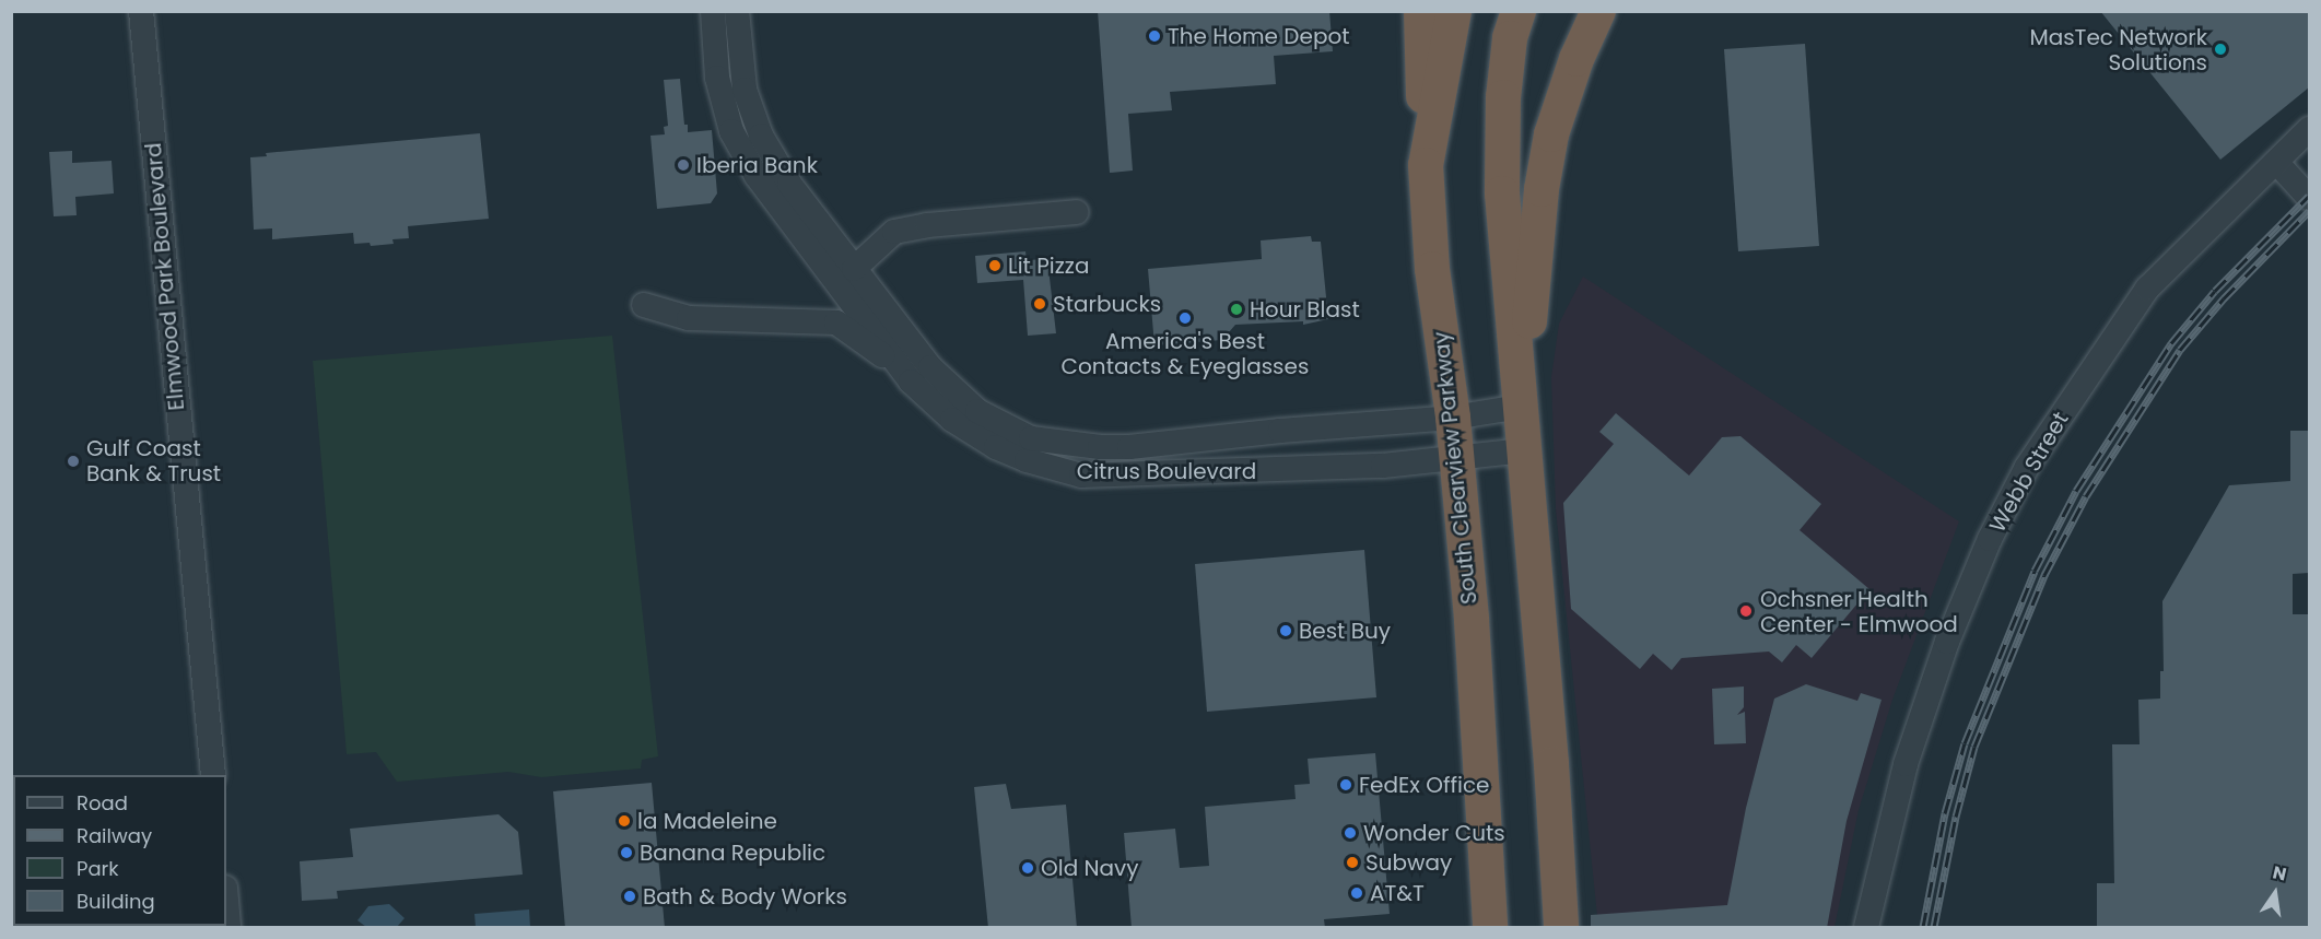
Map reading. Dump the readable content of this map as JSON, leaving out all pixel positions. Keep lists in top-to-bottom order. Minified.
{"streets":{"highway":["South Clearview Parkway"],"street":["Elmwood Park Boulevard","Citrus Boulevard","Webb Street"]},"crossings":[["South Clearview Parkway","Citrus Boulevard"]],"places":["The Home Depot","MasTec Network Solutions","Iberia Bank","Lit Pizza","Starbucks","Hour Blast","America's Best Contacts & Eyeglasses","Gulf Coast Bank & Trust","Ochsner Health Center - Elmwood","Best Buy","FedEx Office","la Madeleine","Wonder Cuts","Banana Republic","Subway","Old Navy","AT&T","Bath & Body Works"],"legend":["Road","Railway","Park","Building"],"north":"top"}
